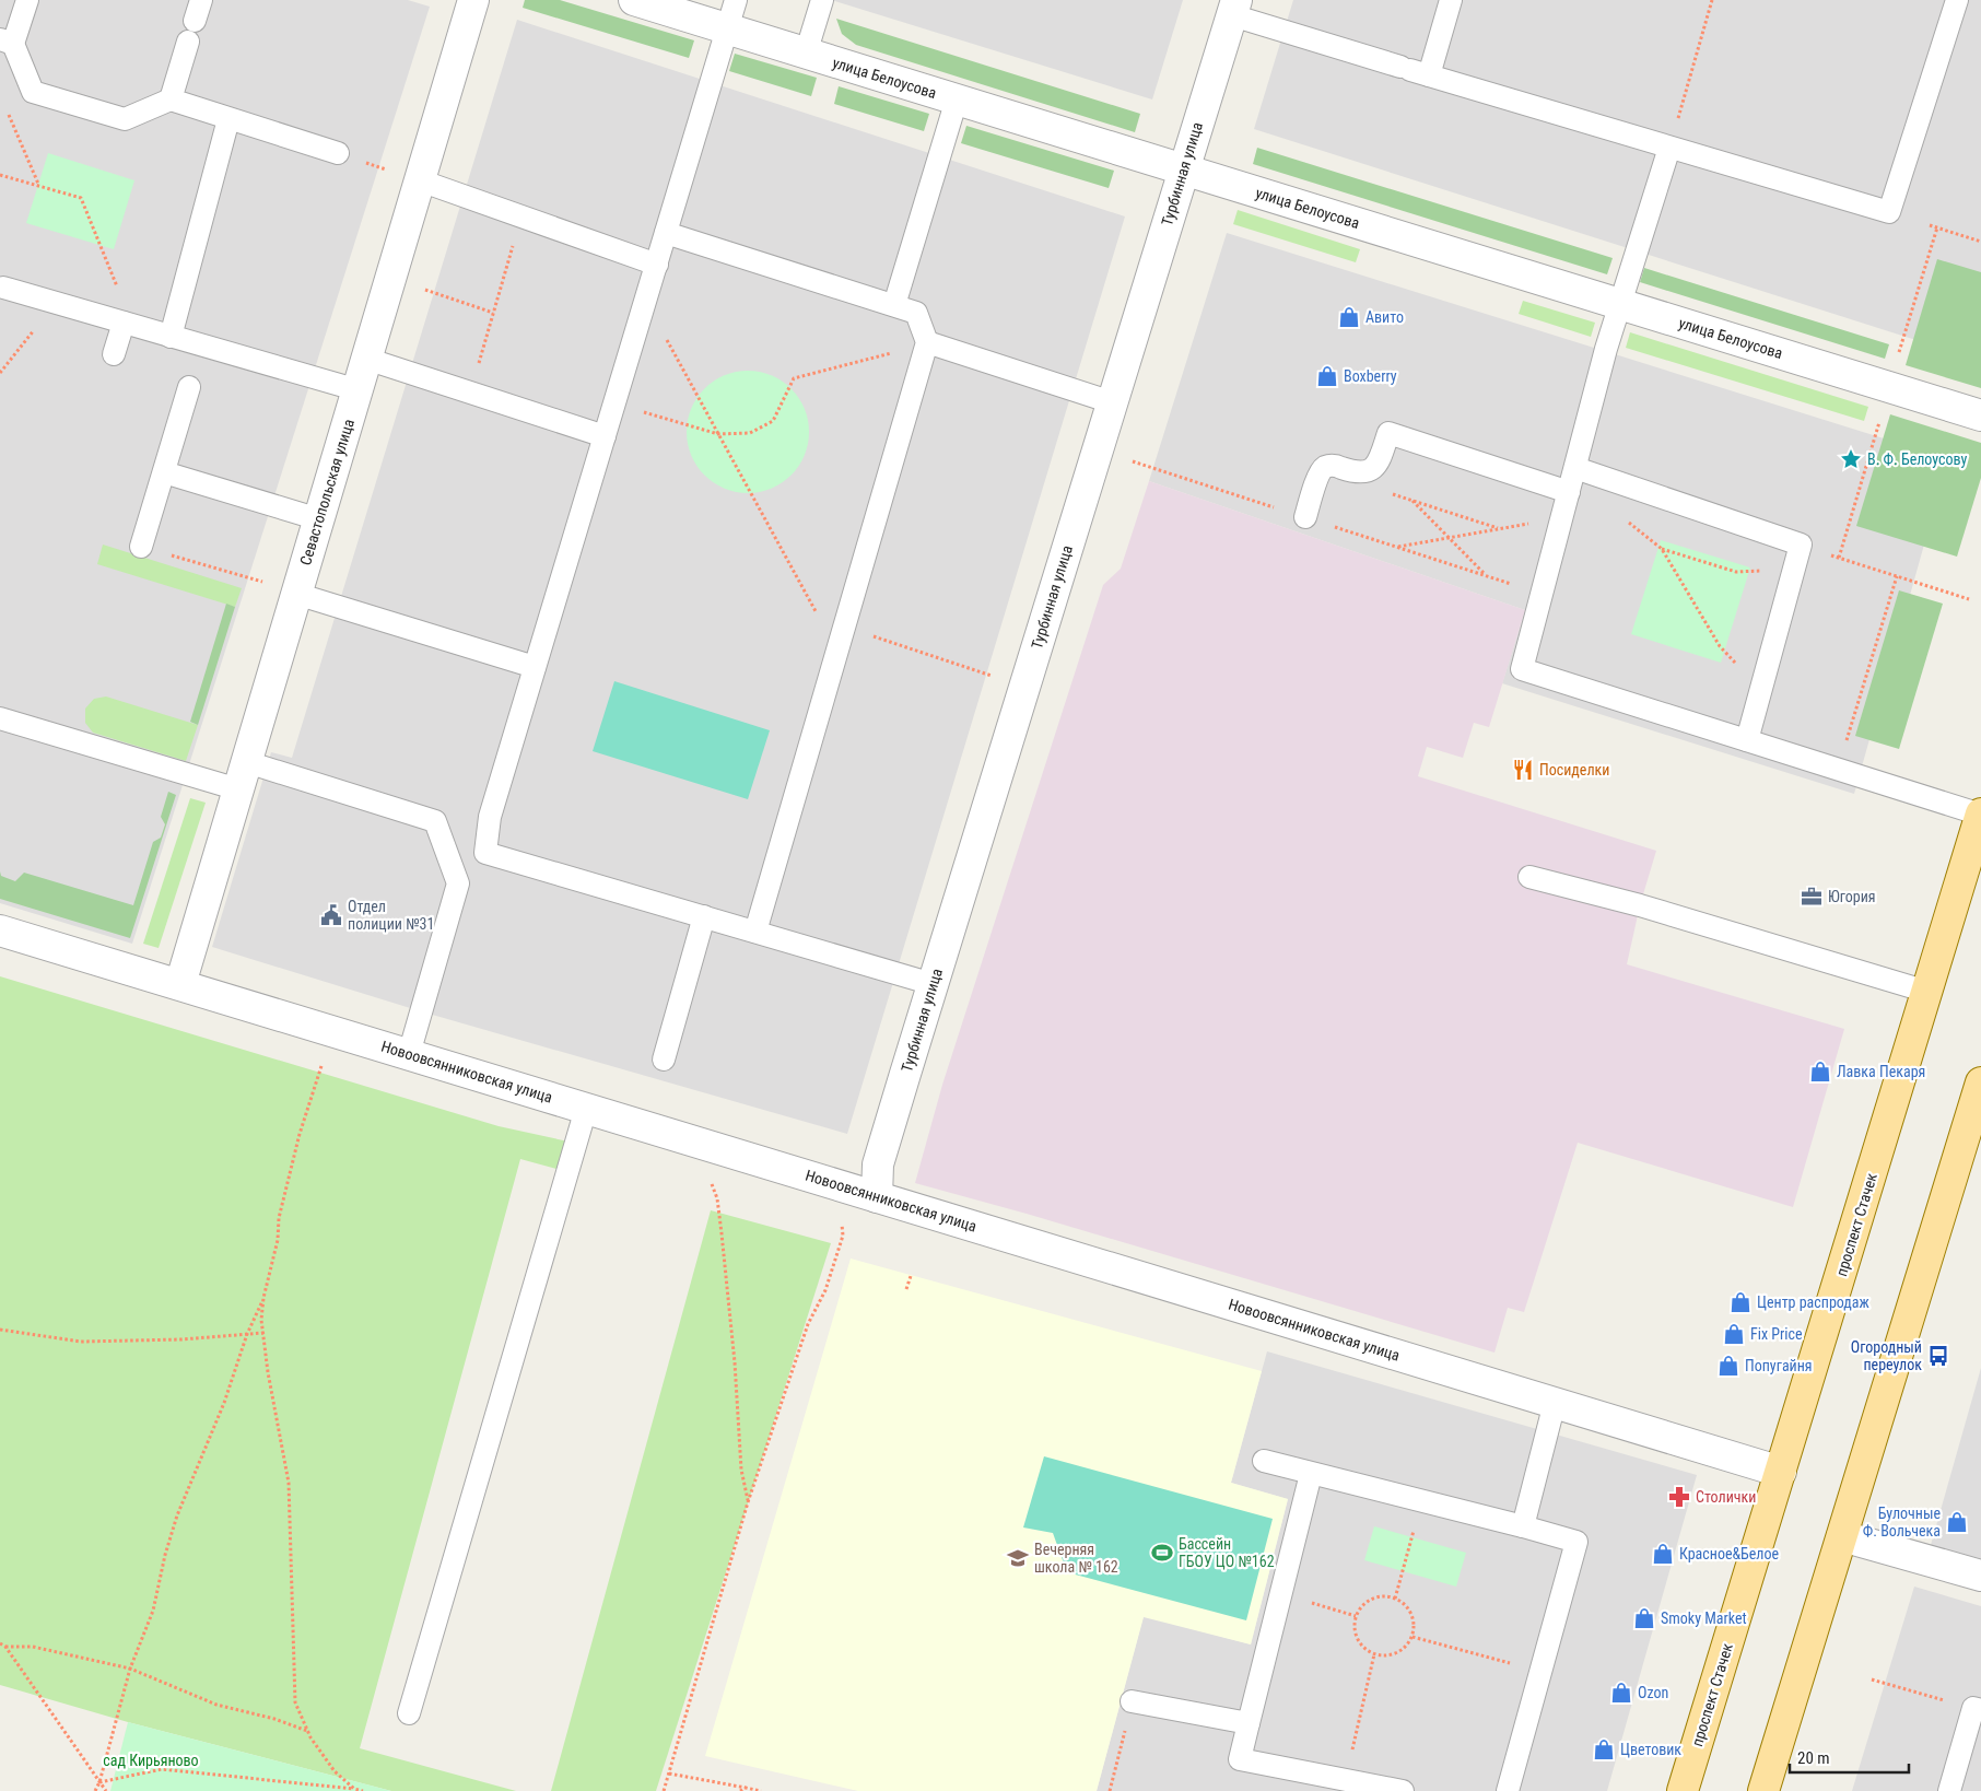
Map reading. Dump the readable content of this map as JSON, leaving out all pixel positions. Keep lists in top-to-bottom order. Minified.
{"streets":{"main road":["проспект Стачек"],"street":["улица Белоусова","Турбинная улица","Севастопольская улица","Новоовсянниковская улица"]},"crossings":[["улица Белоусова","Турбинная улица"],["Турбинная улица","Новоовсянниковская улица"],["Севастопольская улица","Новоовсянниковская улица"],["Новоовсянниковская улица","проспект Стачек"]],"parks":["сад Кирьяново"],"places":{"shop":["Авито","Boxberry","Лавка Пекаря","Центр распродаж","Fix Price","Попугайня","Булочные Ф. Вольчека","Красное&Белое","Smoky Market","Ozon","Цветовик"],"place":["В. Ф. Белоусову"],"restaurant":["Посиделки"],"office":["Югория"],"public building":["Отдел полиции №31"],"bus stop":["Огородный переулок"],"pharmacy":["Столички"],"sports":["Бассейн ГБОУ ЦО №162"],"school or university":["Вечерняя школа № 162"]},"scale_bar":"20 m"}
